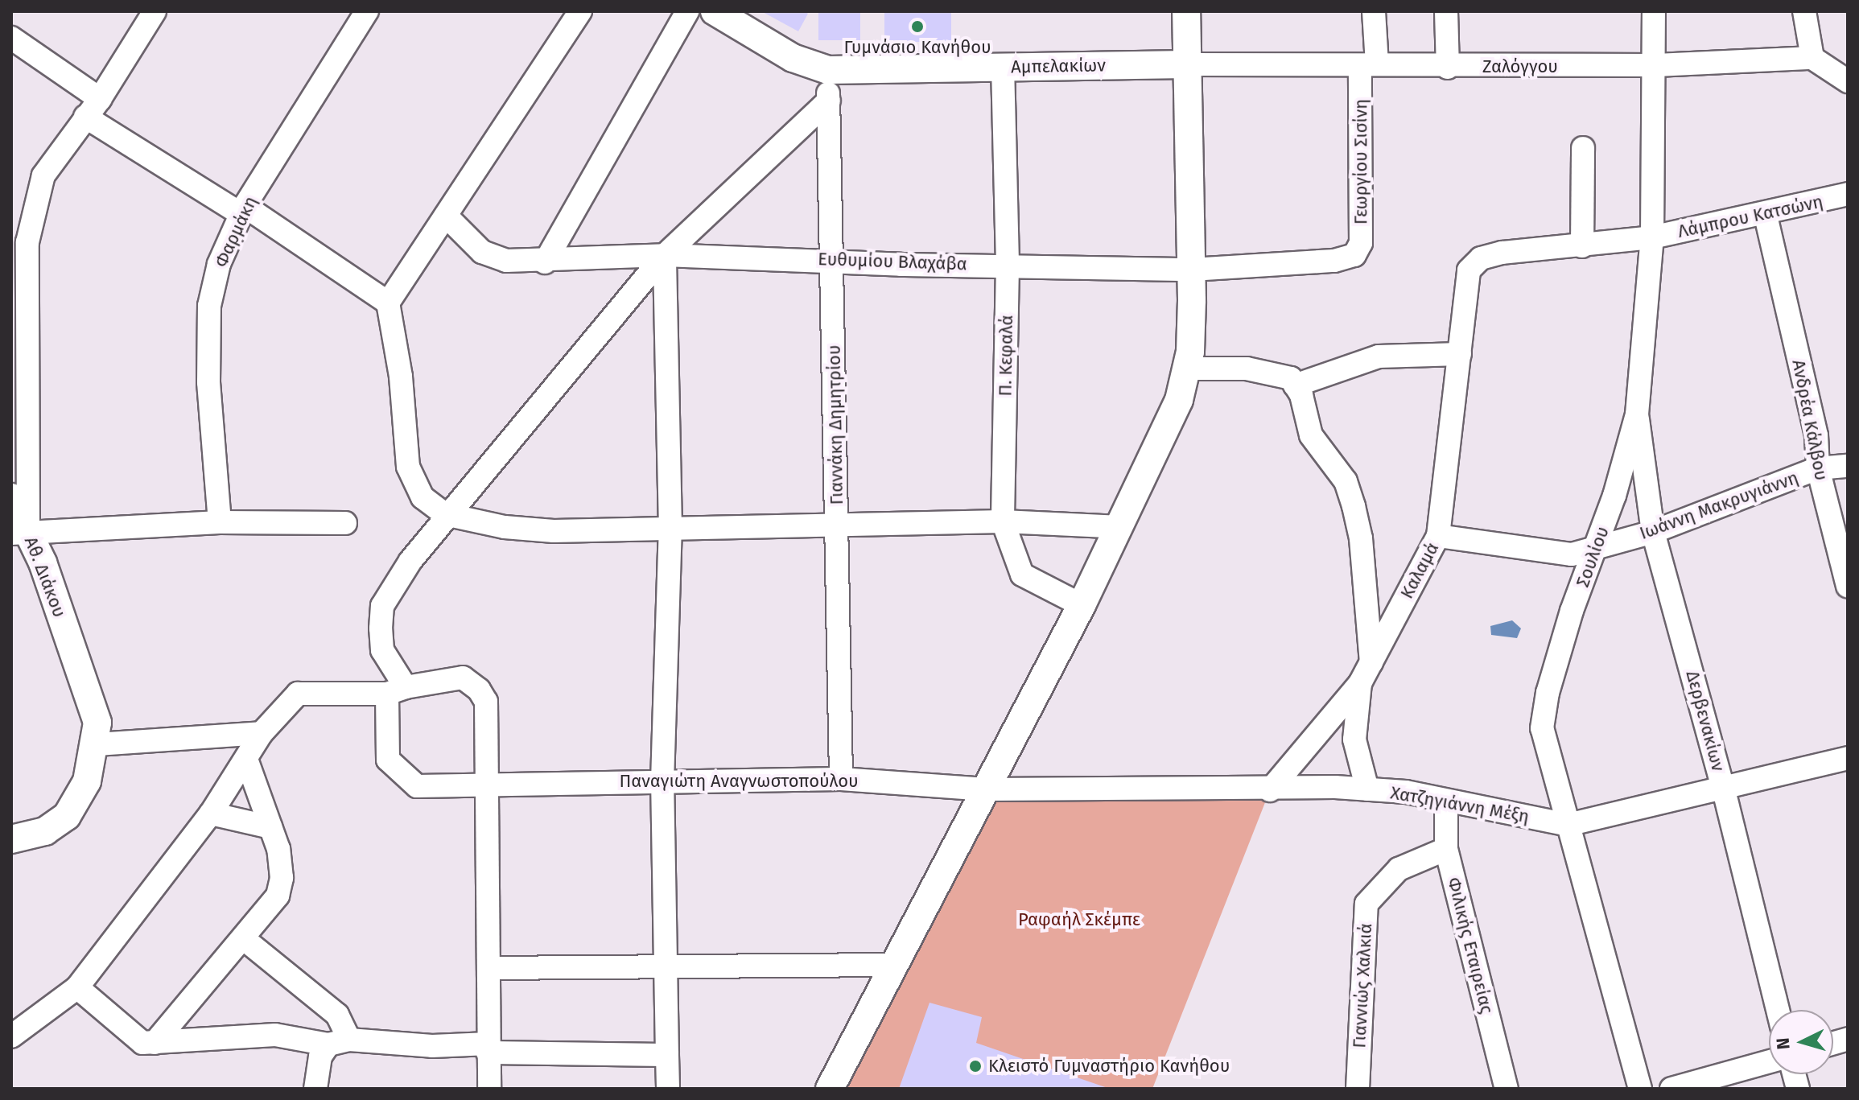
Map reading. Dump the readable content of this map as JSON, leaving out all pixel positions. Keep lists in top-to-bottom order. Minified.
{"streets":{"street":["Αμπελακίων","Ζαλόγγου","Γεωργίου Σισίνη","Λάμπρου Κατσώνη","Φαρμάκη","Ευθυμίου Βλαχάβα","Π. Κεφαλά","Ανδρέα Κάλβου","Γιαννάκη Δημητρίου","Ιωάννη Μακρυγιάννη","Σουλίου","Καλαμά","Αθ. Διάκου","Δερβενακίων","Παναγιώτη Αναγνωστοπούλου","Χατζηγιάννη Μέξη","Φιλικής Εταιρείας","Γιαννιώς Χαλκιά"]},"crossings":[["Αμπελακίων","Ζαλόγγου"],["Αμπελακίων","Π. Κεφαλά"],["Αμπελακίων","Γιαννάκη Δημητρίου"],["Ζαλόγγου","Γεωργίου Σισίνη"],["Ζαλόγγου","Σουλίου"],["Γεωργίου Σισίνη","Ευθυμίου Βλαχάβα"],["Λάμπρου Κατσώνη","Ανδρέα Κάλβου"],["Λάμπρου Κατσώνη","Σουλίου"],["Λάμπρου Κατσώνη","Καλαμά"],["Ευθυμίου Βλαχάβα","Π. Κεφαλά"],["Ευθυμίου Βλαχάβα","Γιαννάκη Δημητρίου"],["Ανδρέα Κάλβου","Ιωάννη Μακρυγιάννη"],["Γιαννάκη Δημητρίου","Παναγιώτη Αναγνωστοπούλου"],["Ιωάννη Μακρυγιάννη","Σουλίου"],["Ιωάννη Μακρυγιάννη","Καλαμά"],["Ιωάννη Μακρυγιάννη","Δερβενακίων"],["Σουλίου","Δερβενακίων"],["Σουλίου","Χατζηγιάννη Μέξη"],["Καλαμά","Χατζηγιάννη Μέξη"],["Δερβενακίων","Χατζηγιάννη Μέξη"],["Παναγιώτη Αναγνωστοπούλου","Χατζηγιάννη Μέξη"],["Χατζηγιάννη Μέξη","Φιλικής Εταιρείας"],["Φιλικής Εταιρείας","Γιαννιώς Χαλκιά"]],"parks":["Ραφαήλ Σκέμπε"],"places":["Γυμνάσιο Κανήθου","Κλειστό Γυμναστήριο Κανήθου"],"north":"left"}
